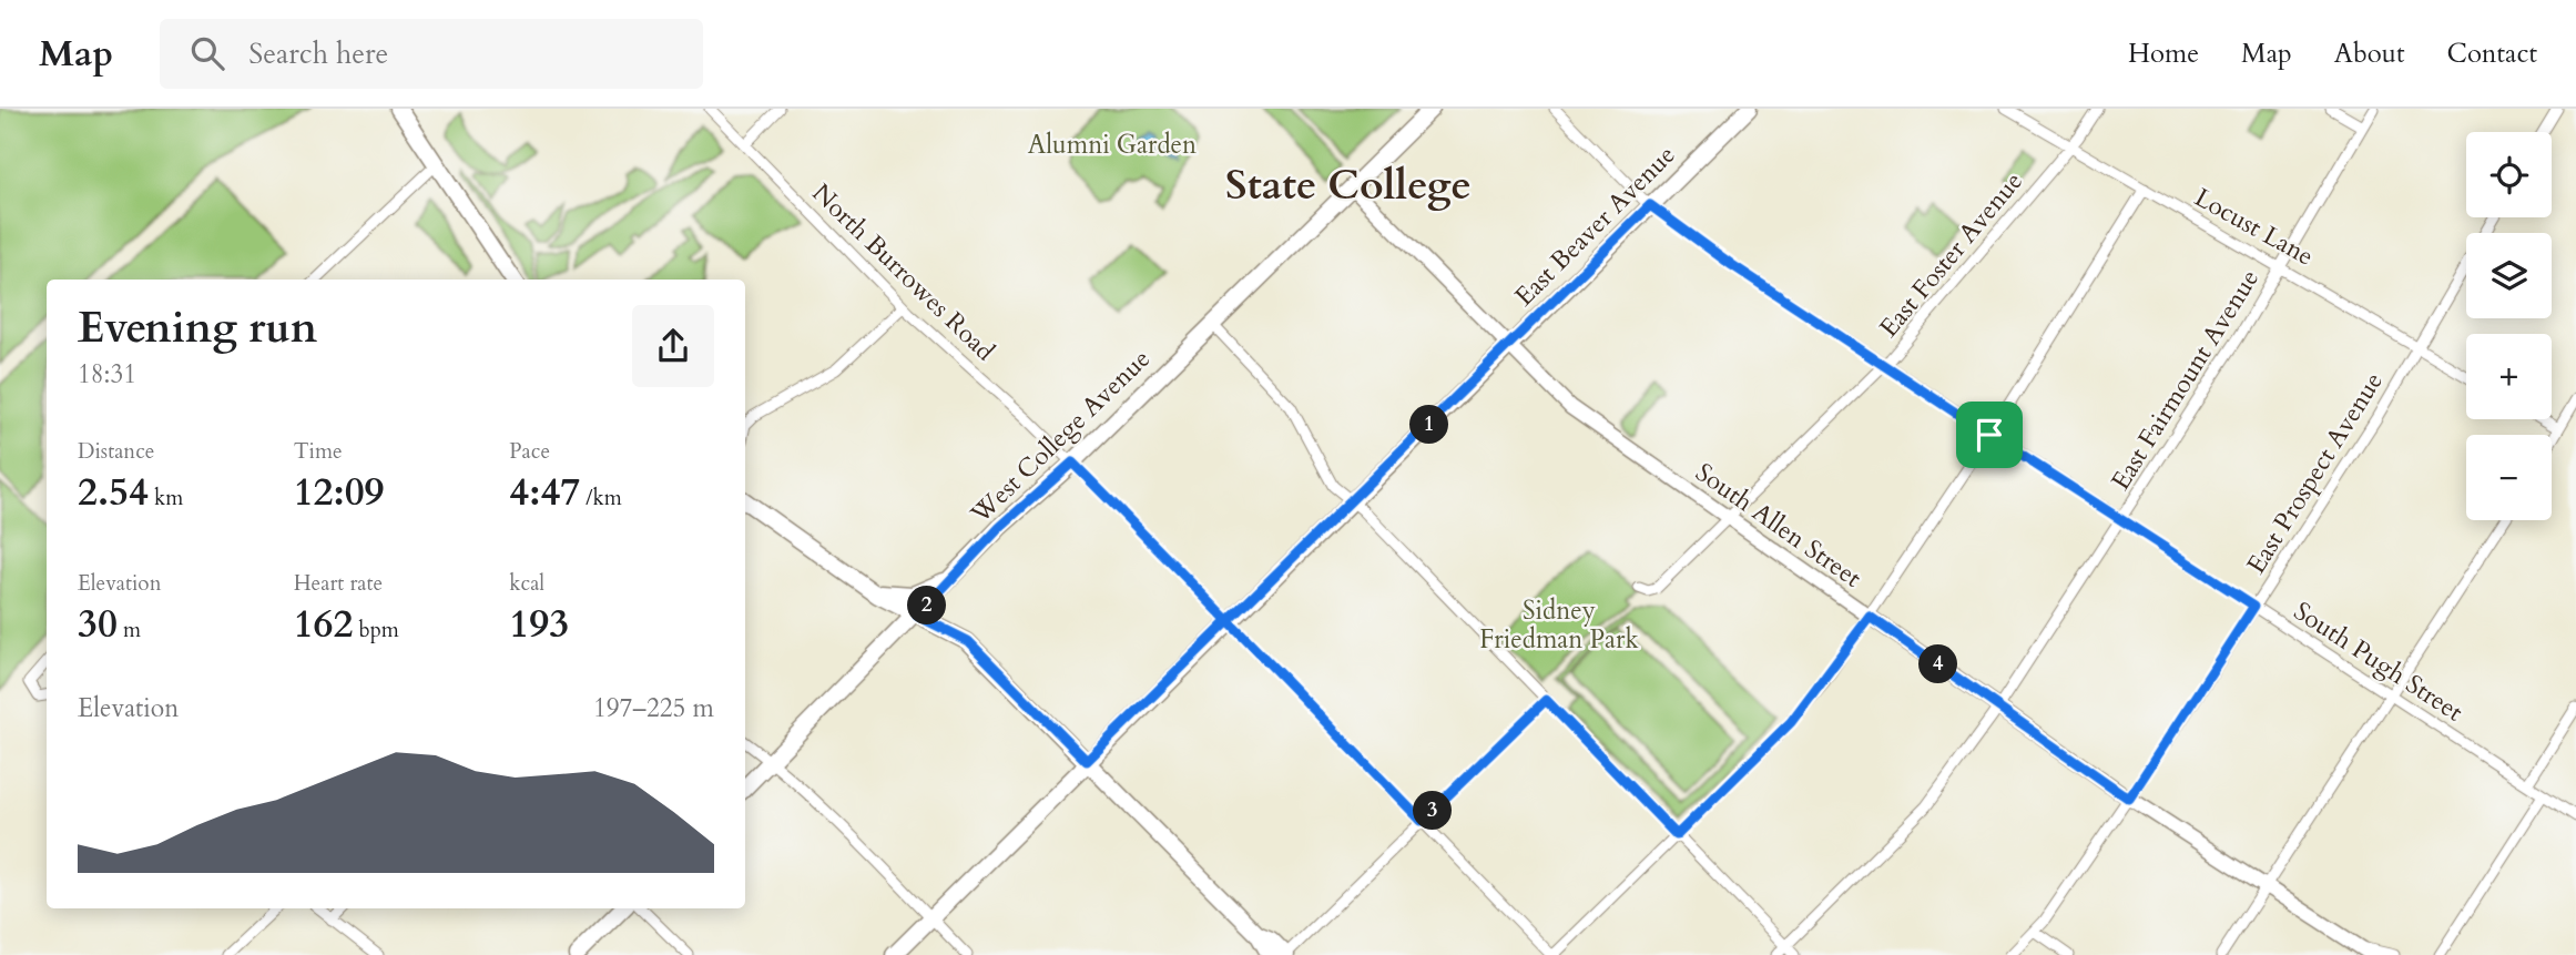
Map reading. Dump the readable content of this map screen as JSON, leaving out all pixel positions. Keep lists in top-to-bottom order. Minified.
{"streets":{"main road":["East Beaver Avenue","West College Avenue"],"street":["Locust Lane","East Foster Avenue","North Burrowes Road","East Fairmount Avenue","East Prospect Avenue","South Allen Street","South Pugh Street"]},"crossings":[["East Beaver Avenue","North Burrowes Road"],["East Beaver Avenue","South Allen Street"],["East Beaver Avenue","South Pugh Street"],["Locust Lane","East Foster Avenue"],["Locust Lane","East Fairmount Avenue"],["Locust Lane","East Prospect Avenue"],["East Foster Avenue","South Allen Street"],["East Foster Avenue","South Pugh Street"],["North Burrowes Road","West College Avenue"],["East Fairmount Avenue","South Allen Street"],["East Fairmount Avenue","South Pugh Street"],["West College Avenue","South Allen Street"],["East Prospect Avenue","South Allen Street"],["East Prospect Avenue","South Pugh Street"]],"districts":["State College"],"parks":["Alumni Garden","Sidney Friedman Park"],"page":{"header":"Map","search":"Search here","nav":["Home","Map","About","Contact"],"map_buttons":["+","−"],"heading":["Evening run","18:31"],"pins":["1","2","4","3"],"stats":[["Distance","2.54 km"],["Time","12:09"],["Pace","4:47 /km"],["Elevation","30 m"],["Heart rate","162 bpm"],["kcal","193"]],"chart":["Elevation","197–225 m"]}}
